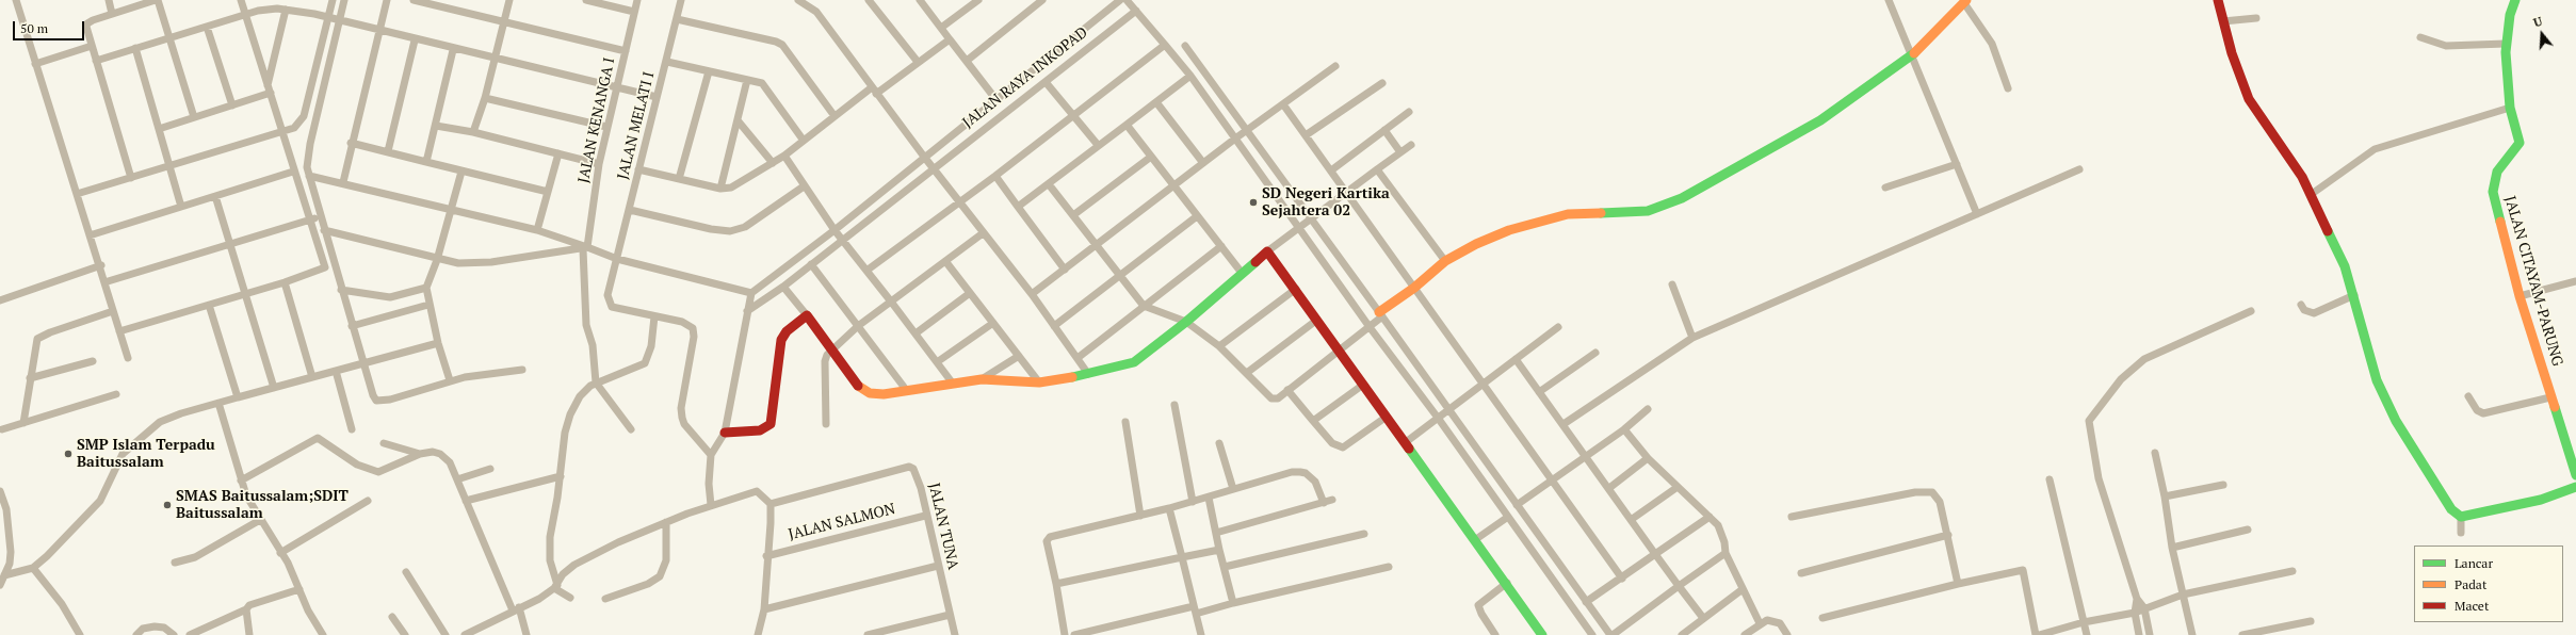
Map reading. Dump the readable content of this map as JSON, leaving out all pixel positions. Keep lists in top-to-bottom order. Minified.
{"streets":{"street":["JALAN RAYA INKOPAD","JALAN KENANGA I","JALAN MELATI I","JALAN CITAYAM-PARUNG","JALAN SALMON","JALAN TUNA"]},"crossings":[["JALAN SALMON","JALAN TUNA"]],"places":["SD Negeri Kartika Sejahtera 02","SMP Islam Terpadu Baitussalam","SMAS Baitussalam;SDIT Baitussalam"],"legend":["Lancar","Padat","Macet"],"scale_bar":"50 m","north":"top"}
